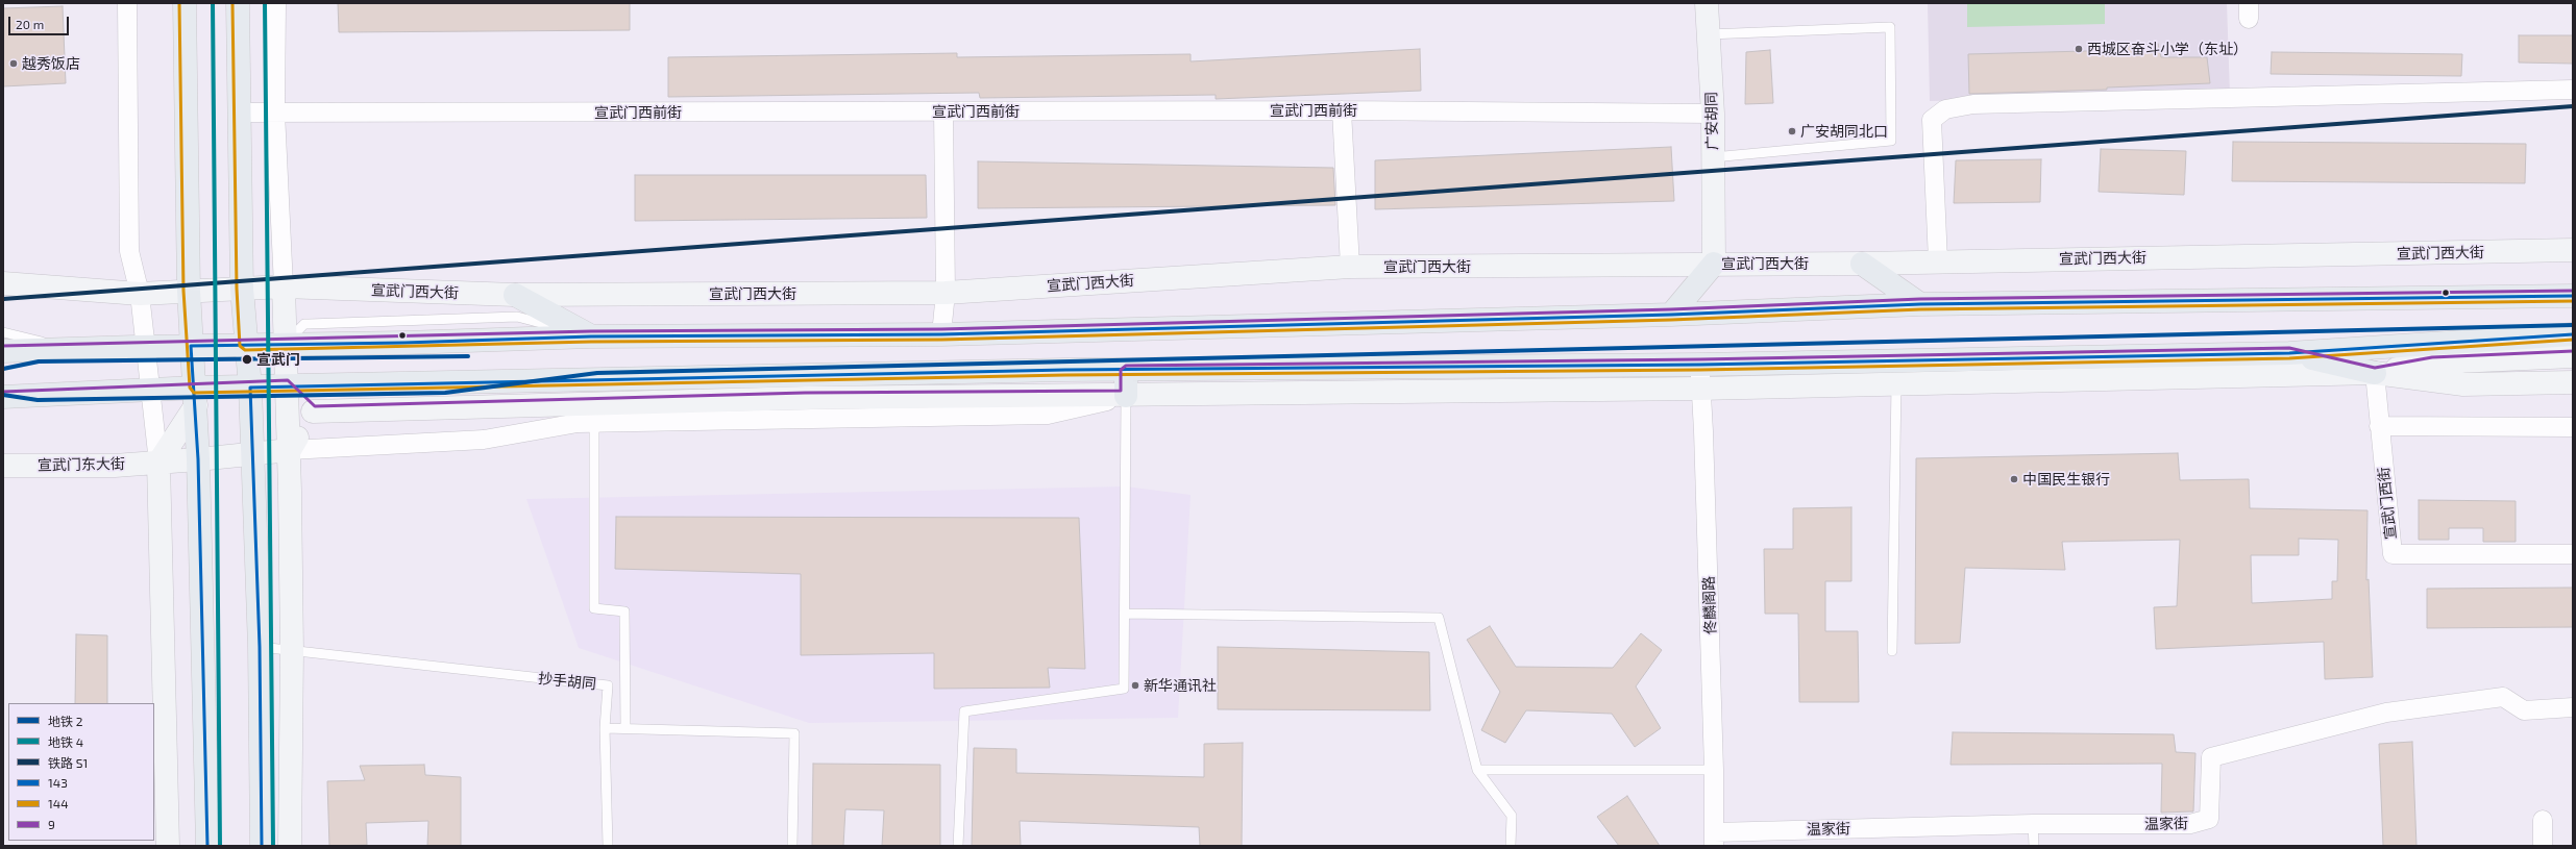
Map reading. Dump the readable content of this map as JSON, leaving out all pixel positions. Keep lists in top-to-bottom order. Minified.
{"streets":{"street":["宣武门西前街","广安胡同","宣武门西大街","宣武门东大街","宣武门西街","佟麟阁路","温家街"],"lane":["抄手胡同"]},"crossings":[["宣武门西前街","广安胡同"],["广安胡同","宣武门西大街"],["佟麟阁路","温家街"]],"places":["西城区奋斗小学（东址）","越秀饭店","广安胡同北口","宣武门","中国民生银行","新华通讯社"],"lines":["metro line 4","transit line 144","rail line S1","transit line 9","transit line 143","metro line 2"],"legend":["地铁 2","地铁 4","铁路 S1","143","144","9"],"scale_bar":"20 m"}
